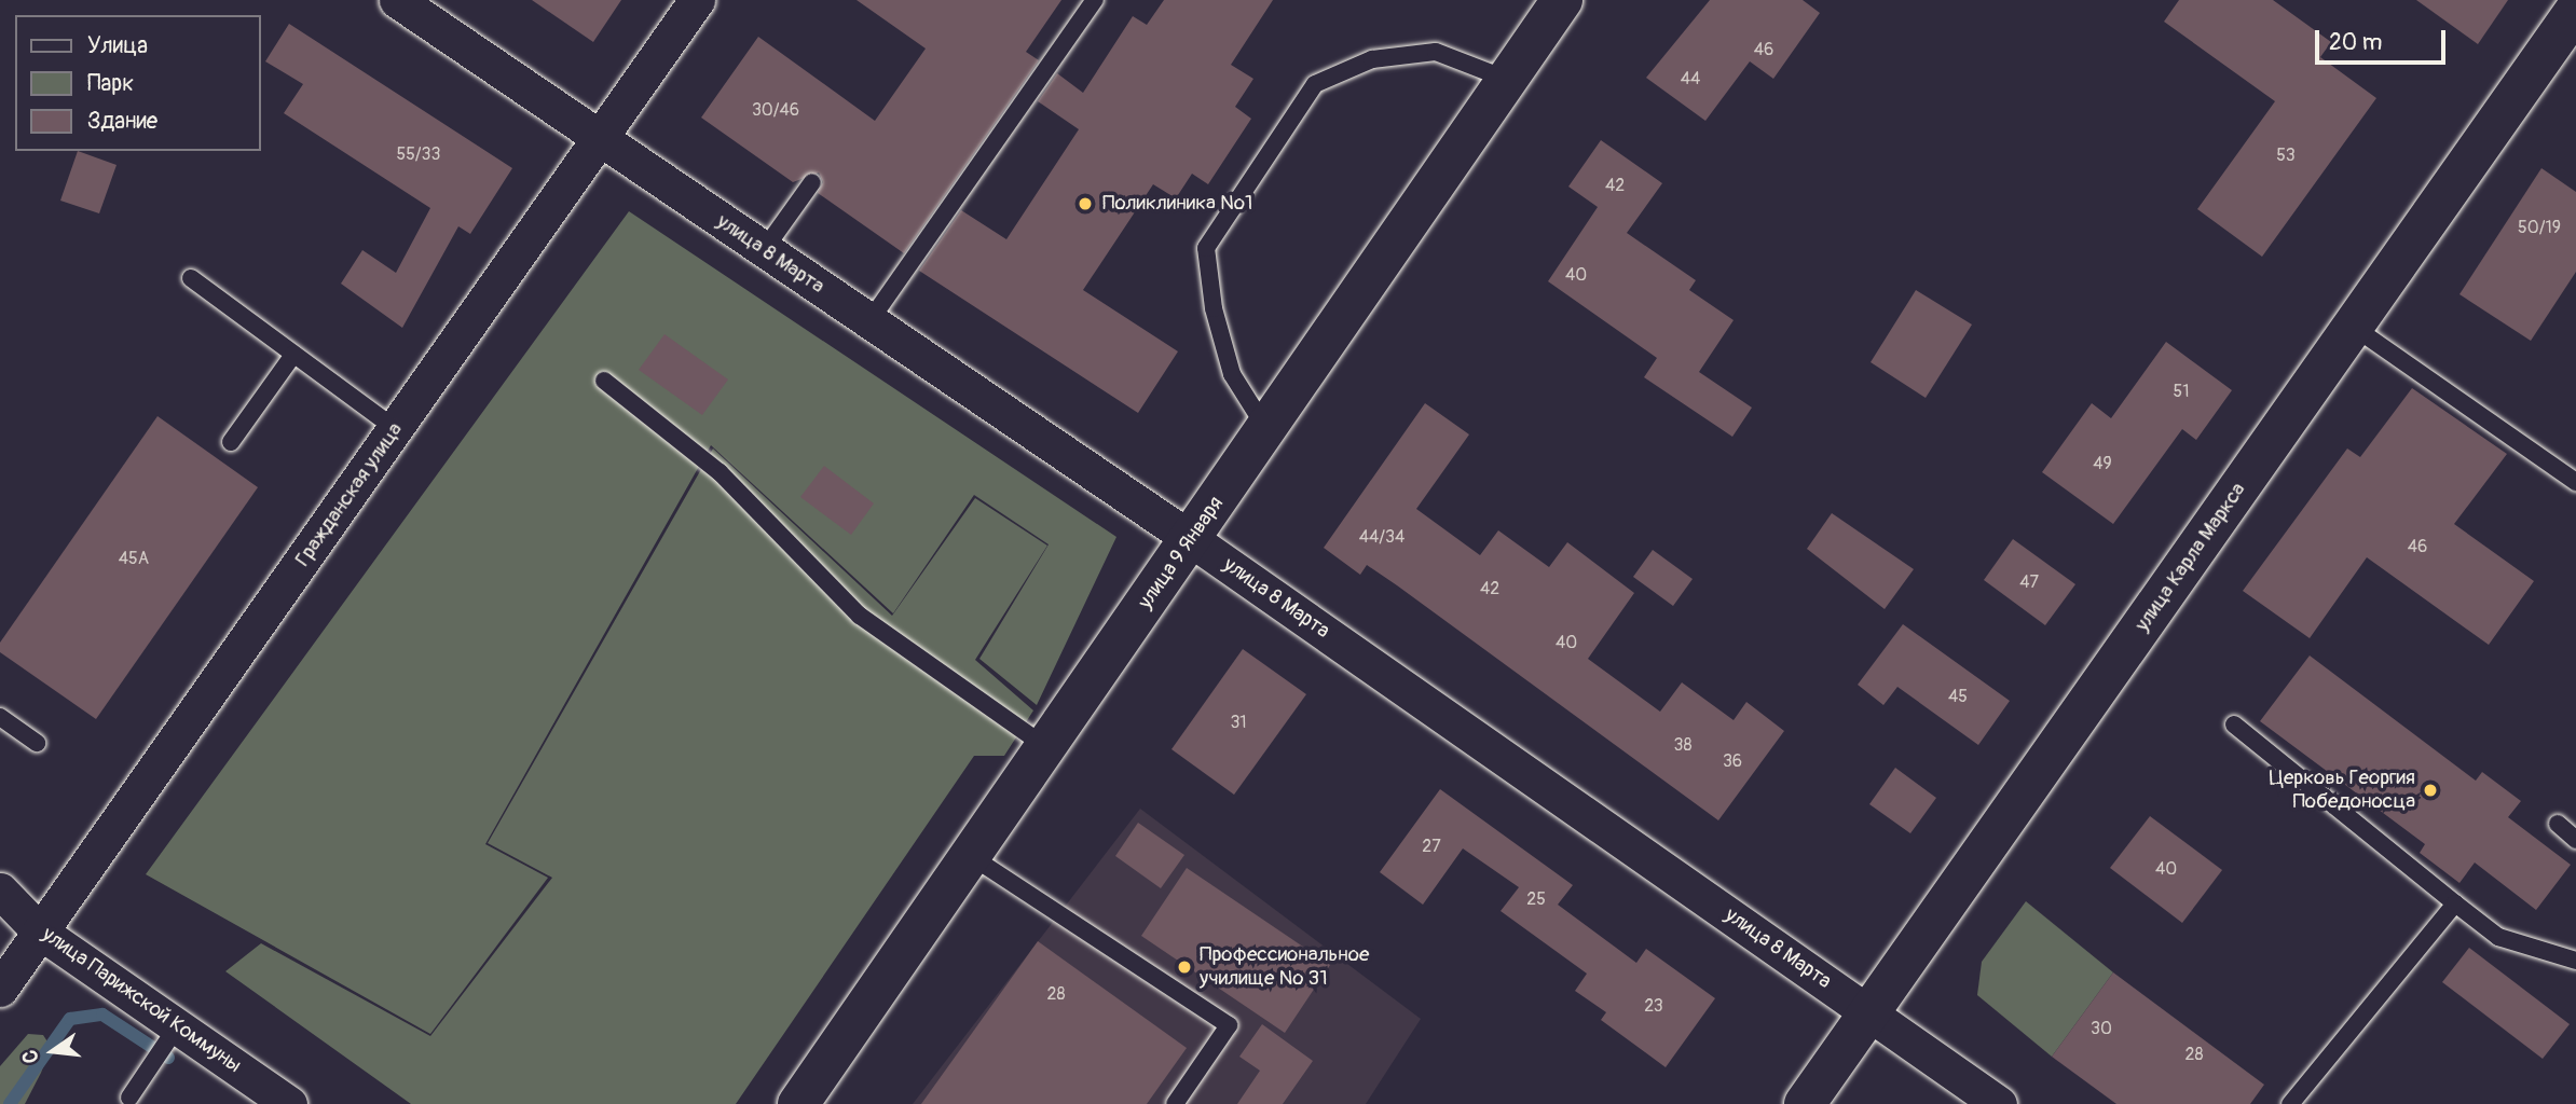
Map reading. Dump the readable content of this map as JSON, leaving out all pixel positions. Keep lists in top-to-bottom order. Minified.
{"streets":{"street":["улица 8 Марта","Гражданская улица","улица 9 Января","улица Карла Маркса","улица Парижской Коммуны"]},"crossings":[["улица 8 Марта","Гражданская улица"],["улица 8 Марта","улица 9 Января"],["улица 8 Марта","улица Карла Маркса"],["Гражданская улица","улица Парижской Коммуны"]],"places":["Поликлиника №1","Церковь Георгия Победоносца","Профессиональное училище № 31"],"house_numbers":["46","44","30/46","55/33","53","42","50/19","40","51","49","44/34","46","45А","47","42","40","45","31","38","36","27","40","25","28","23","30","28"],"legend":["Улица","Парк","Здание"],"scale_bar":"20 m","north":"left"}
